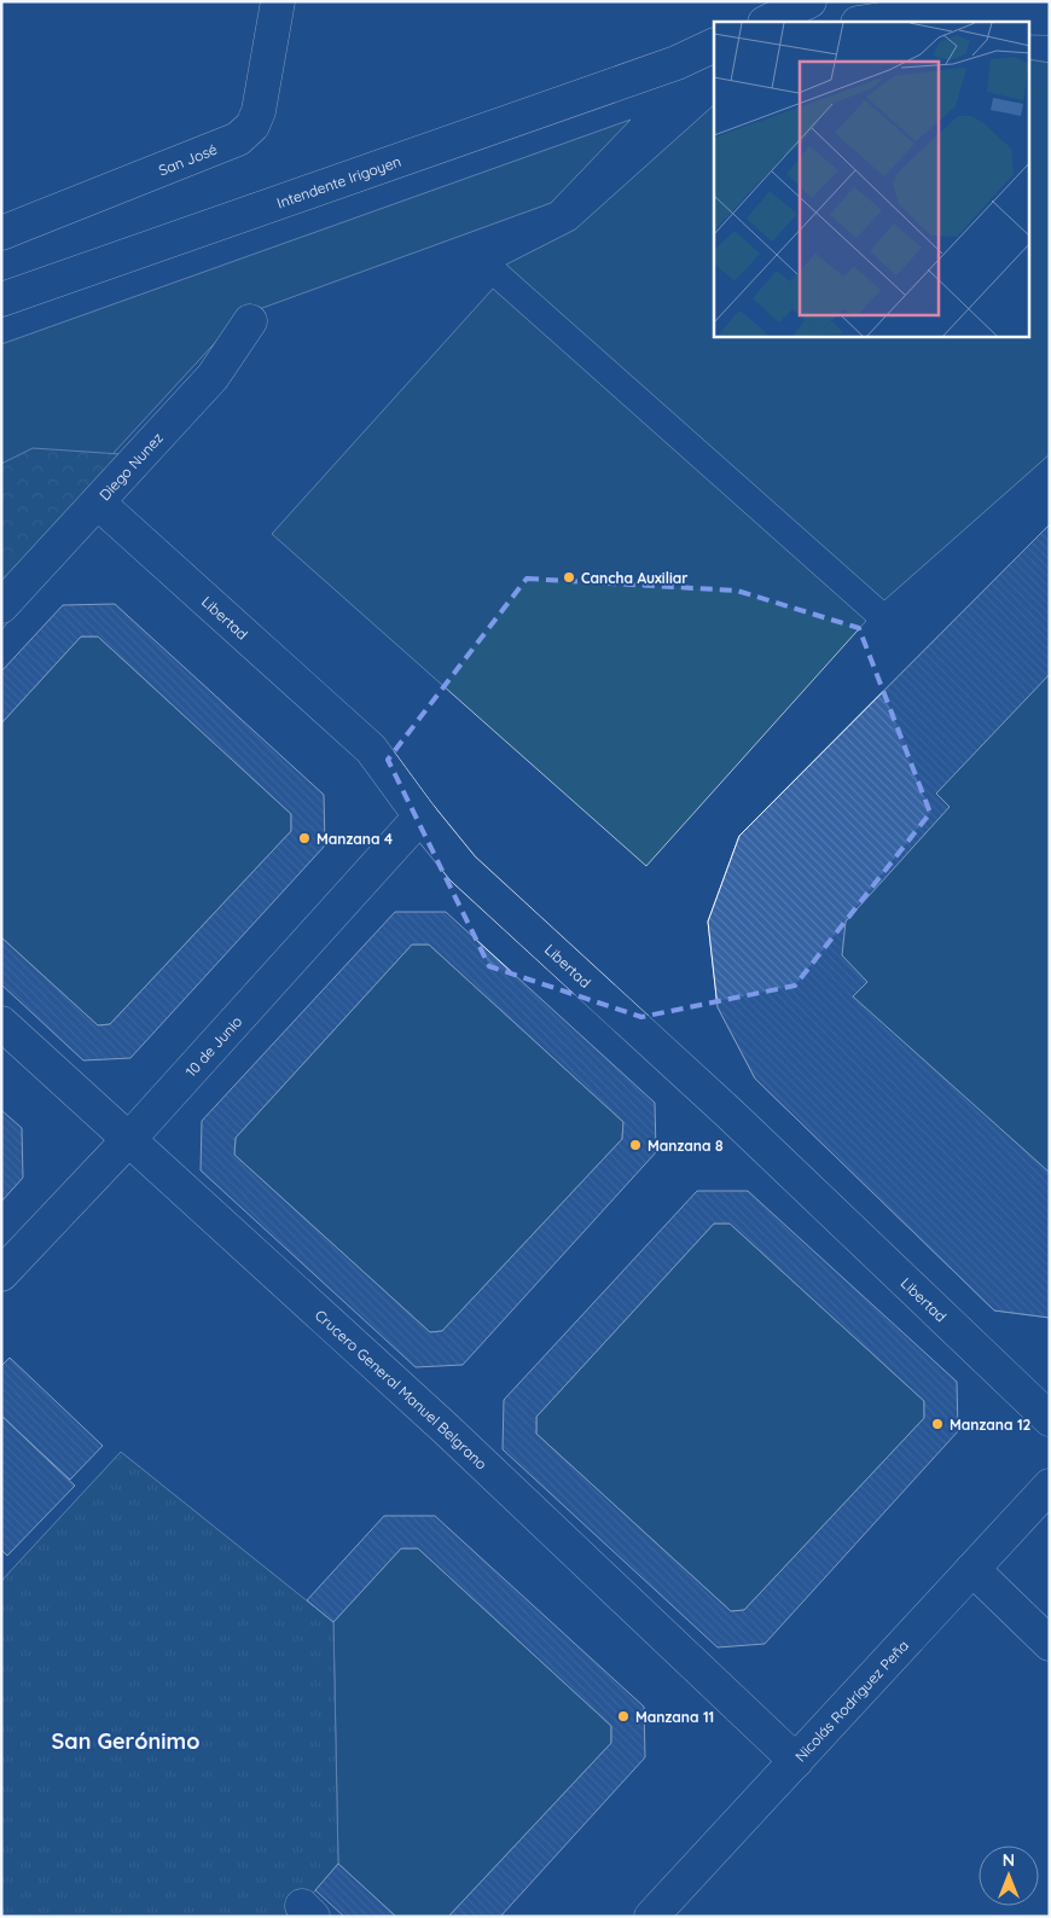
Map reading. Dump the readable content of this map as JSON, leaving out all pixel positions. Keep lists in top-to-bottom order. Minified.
{"streets":{"street":["San José","Intendente Irigoyen","Diego Nunez","Libertad","10 de Junio","Crucero General Manuel Belgrano","Nicolás Rodríguez Peña"]},"crossings":[["Diego Nunez","Libertad"],["Libertad","10 de Junio"],["10 de Junio","Crucero General Manuel Belgrano"],["Crucero General Manuel Belgrano","Nicolás Rodríguez Peña"]],"districts":["San Gerónimo"],"places":["Cancha Auxiliar","Manzana 4","Manzana 8","Manzana 12","Manzana 11"],"north":"top"}
